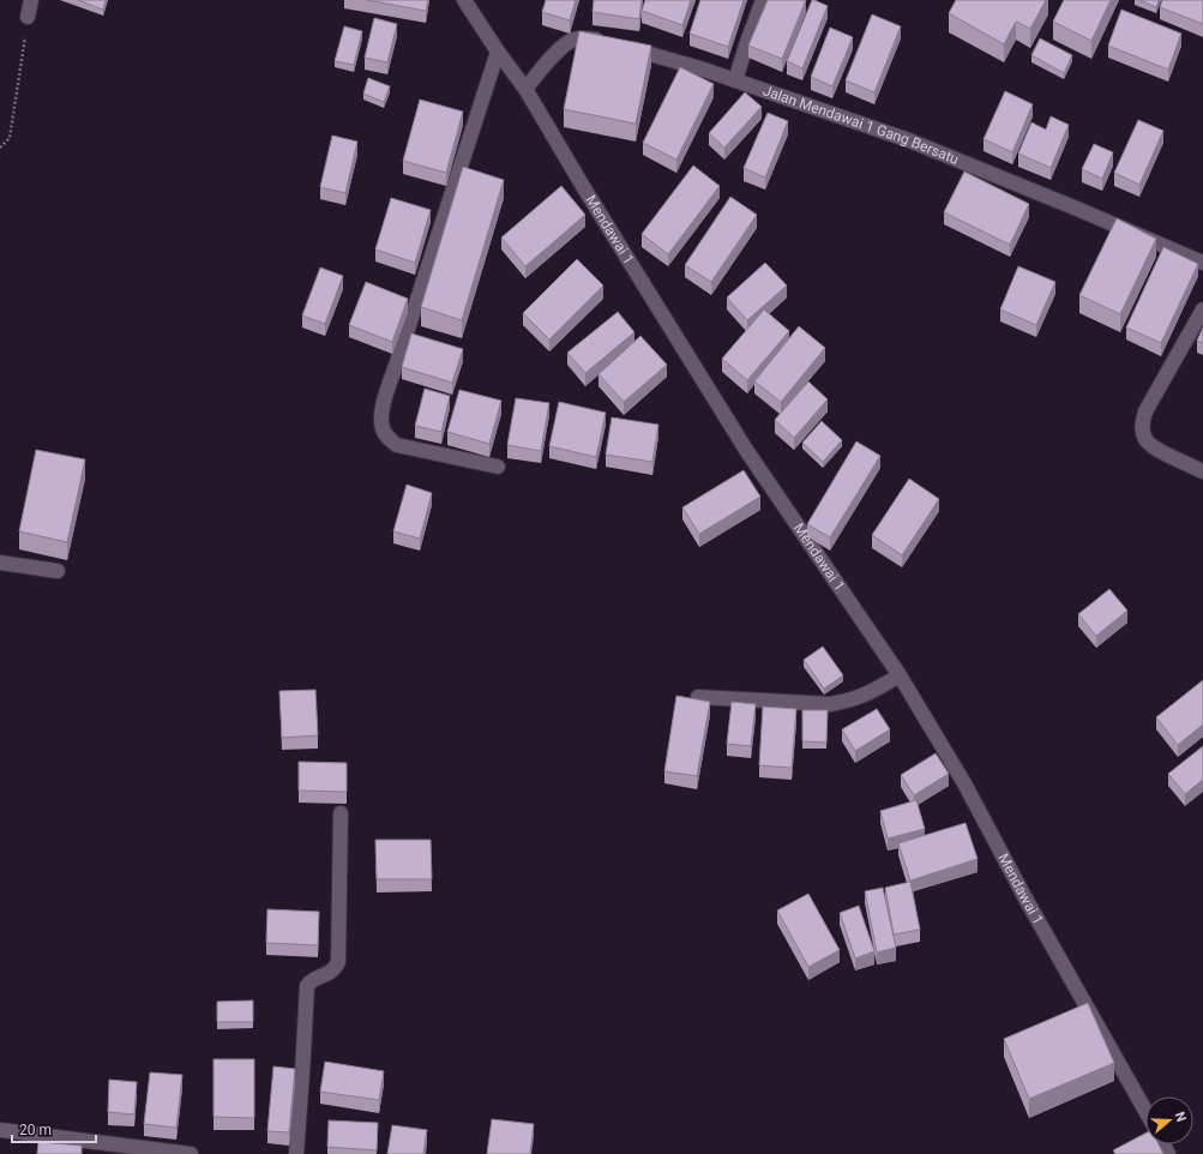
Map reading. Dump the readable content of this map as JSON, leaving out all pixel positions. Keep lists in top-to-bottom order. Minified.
{"streets":{"street":["Jalan Mendawai 1 Gang Bersatu","Mendawai 1"]},"crossings":[["Jalan Mendawai 1 Gang Bersatu","Mendawai 1"]],"scale_bar":"20 m","north":"right"}
